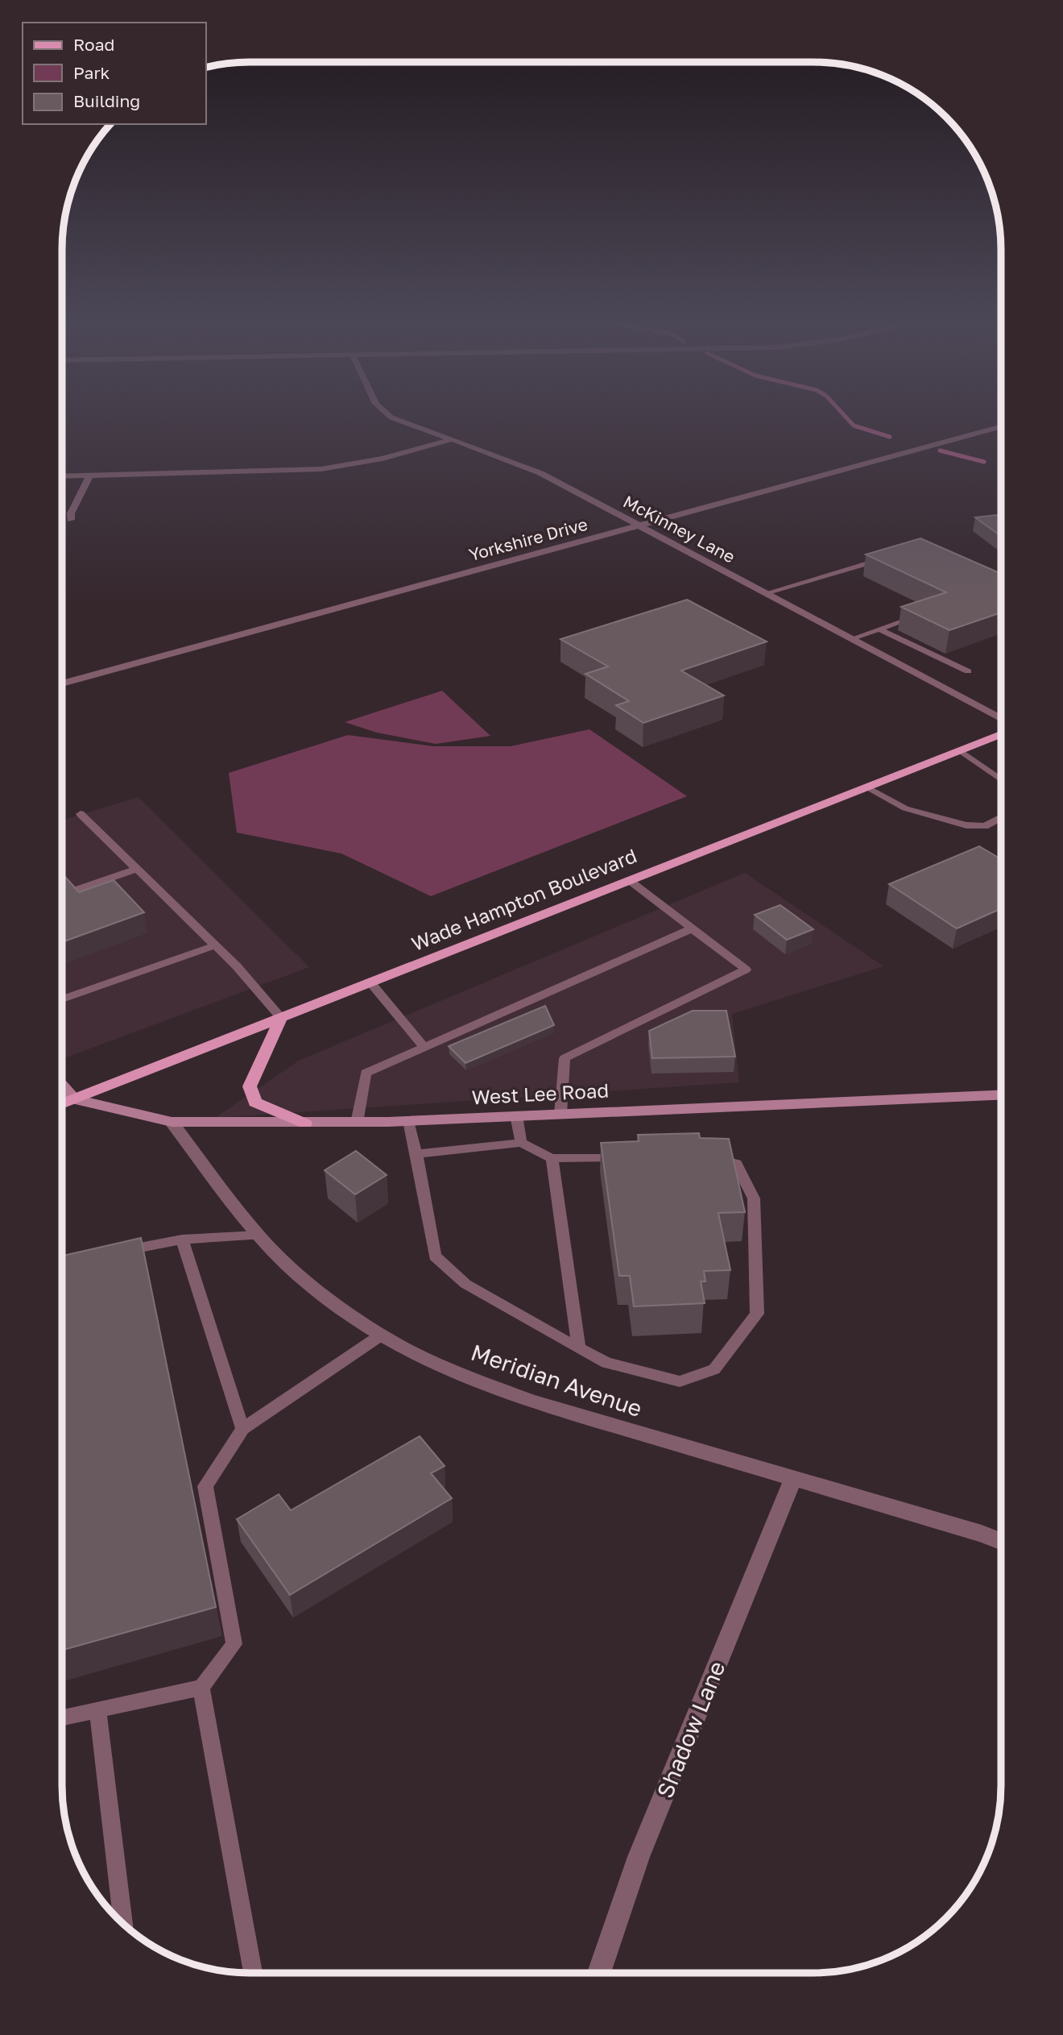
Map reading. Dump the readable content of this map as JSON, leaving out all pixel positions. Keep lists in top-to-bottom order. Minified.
{"streets":{"main road":["Wade Hampton Boulevard"],"street":["McKinney Lane","Yorkshire Drive","West Lee Road","Meridian Avenue","Shadow Lane"]},"crossings":[["McKinney Lane","Yorkshire Drive"],["Wade Hampton Boulevard","West Lee Road"],["West Lee Road","Meridian Avenue"],["Meridian Avenue","Shadow Lane"]],"legend":["Road","Park","Building"]}
